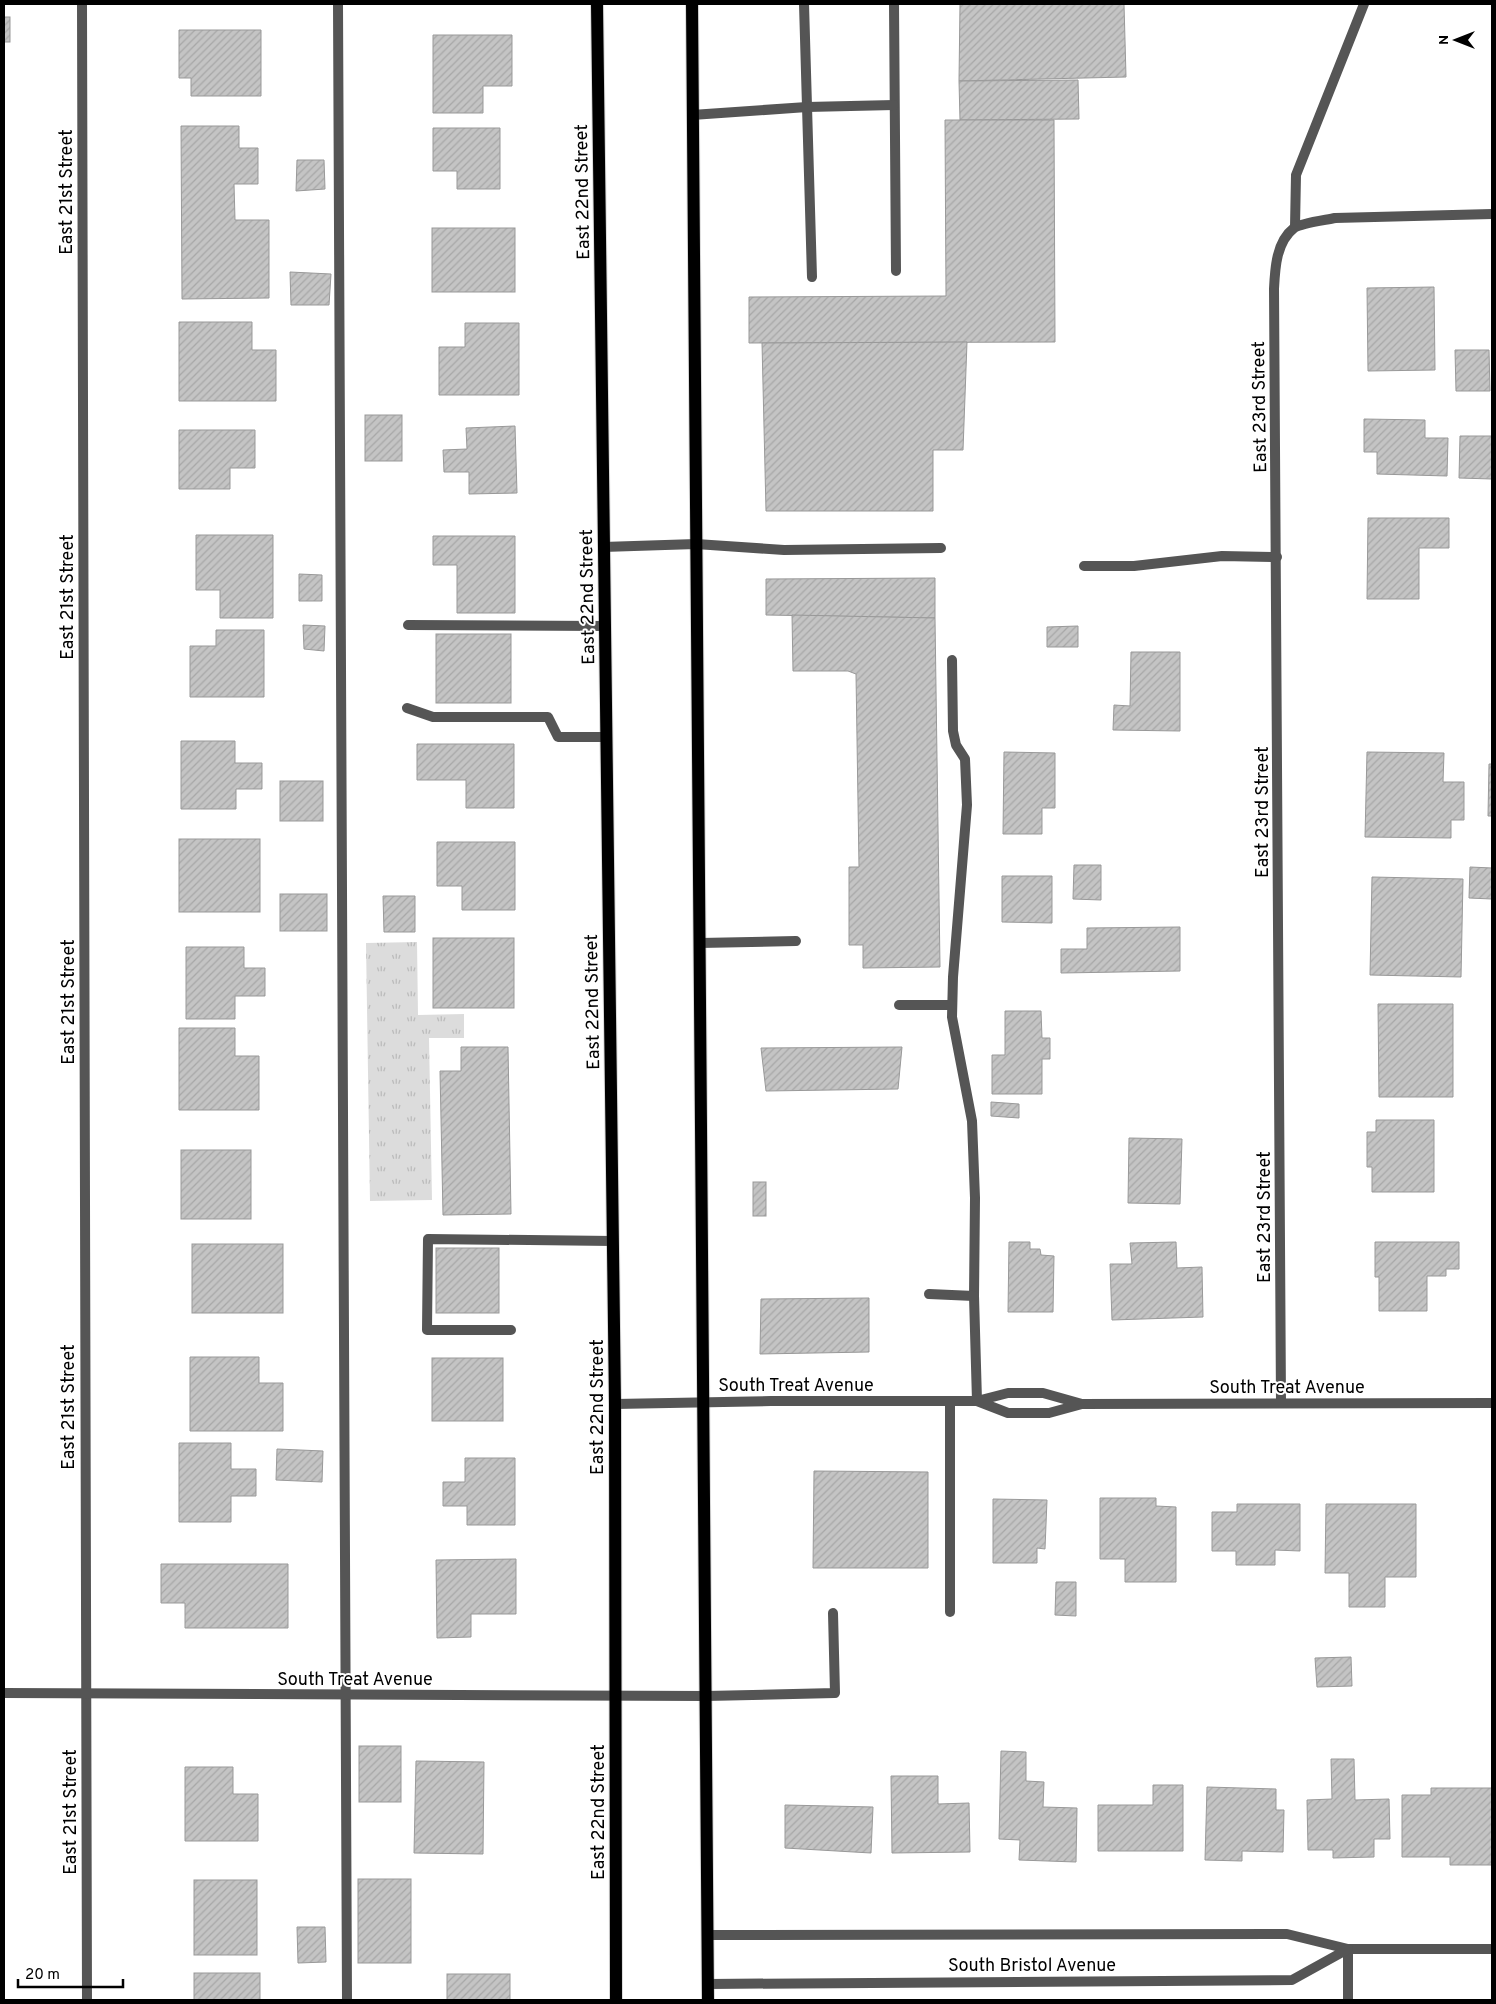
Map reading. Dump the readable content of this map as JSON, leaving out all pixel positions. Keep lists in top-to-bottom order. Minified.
{"streets":{"main road":["East 22nd Street"],"street":["East 21st Street","East 23rd Street","South Treat Avenue","South Bristol Avenue"]},"crossings":[["East 21st Street","South Treat Avenue"],["East 22nd Street","South Treat Avenue"],["East 23rd Street","South Treat Avenue"]],"scale_bar":"20 m","north":"left"}
